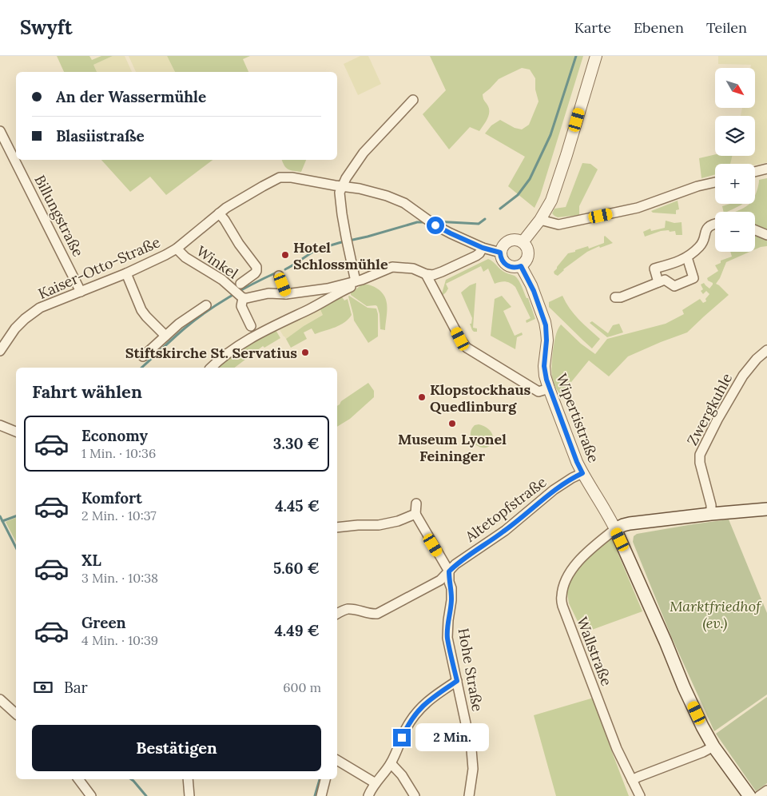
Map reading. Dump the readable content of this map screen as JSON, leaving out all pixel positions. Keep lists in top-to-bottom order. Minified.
{"streets":{"street":["Billungstraße","Winkel","Kaiser-Otto-Straße","Zwergkuhle","Wipertistraße","Altetopfstraße","Wallstraße","Hohe Straße"]},"crossings":[["Billungstraße","Kaiser-Otto-Straße"],["Winkel","Kaiser-Otto-Straße"],["Kaiser-Otto-Straße","Wipertistraße"],["Wipertistraße","Altetopfstraße"],["Wipertistraße","Wallstraße"],["Altetopfstraße","Hohe Straße"]],"parks":["Marktfriedhof (ev.)"],"places":["Hotel Schlossmühle","Stiftskirche St. Servatius","Klopstockhaus Quedlinburg","Museum Lyonel Feininger"],"north":"bottom right","page":{"header":"Swyft","nav":["Karte","Ebenen","Teilen"],"map_buttons":["+","−"],"banner":["An der Wassermühle","Blasiistraße"],"heading":"Fahrt wählen","list":[{"name":"Economy","note":"1 Min. · 10:36","value":"3.30 €"},{"name":"Komfort","note":"2 Min. · 10:37","value":"4.45 €"},{"name":"XL","note":"3 Min. · 10:38","value":"5.60 €"},{"name":"Green","note":"4 Min. · 10:39","value":"4.49 €"}],"pay":["Bar","600 m"],"buttons":"Bestätigen","bubble":"2 Min."}}
